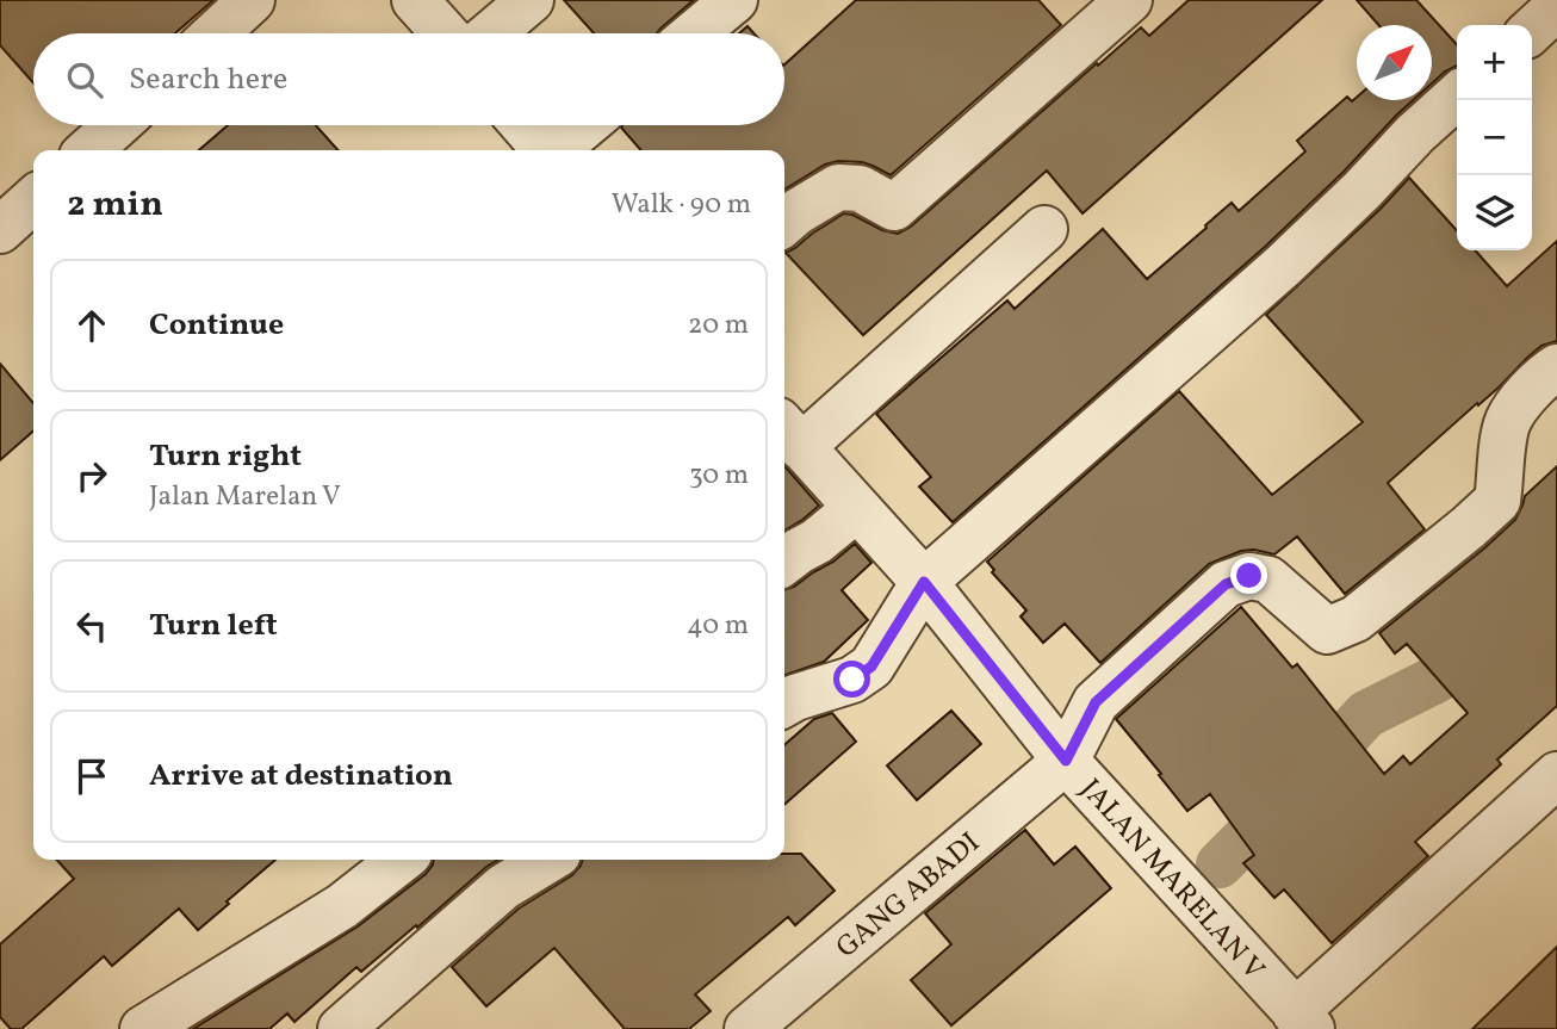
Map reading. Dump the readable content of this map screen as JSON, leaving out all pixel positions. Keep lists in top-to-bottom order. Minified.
{"streets":{"street":["JALAN MARELAN V","GANG ABADI"]},"crossings":[["JALAN MARELAN V","GANG ABADI"]],"north":"top right","page":{"map_buttons":["+","−"],"search":"Search here","heading":["2 min","Walk · 90 m"],"list":[["Continue","20 m"],["Turn right","Jalan Marelan V","30 m"],["Turn left","40 m"],"Arrive at destination"]}}
